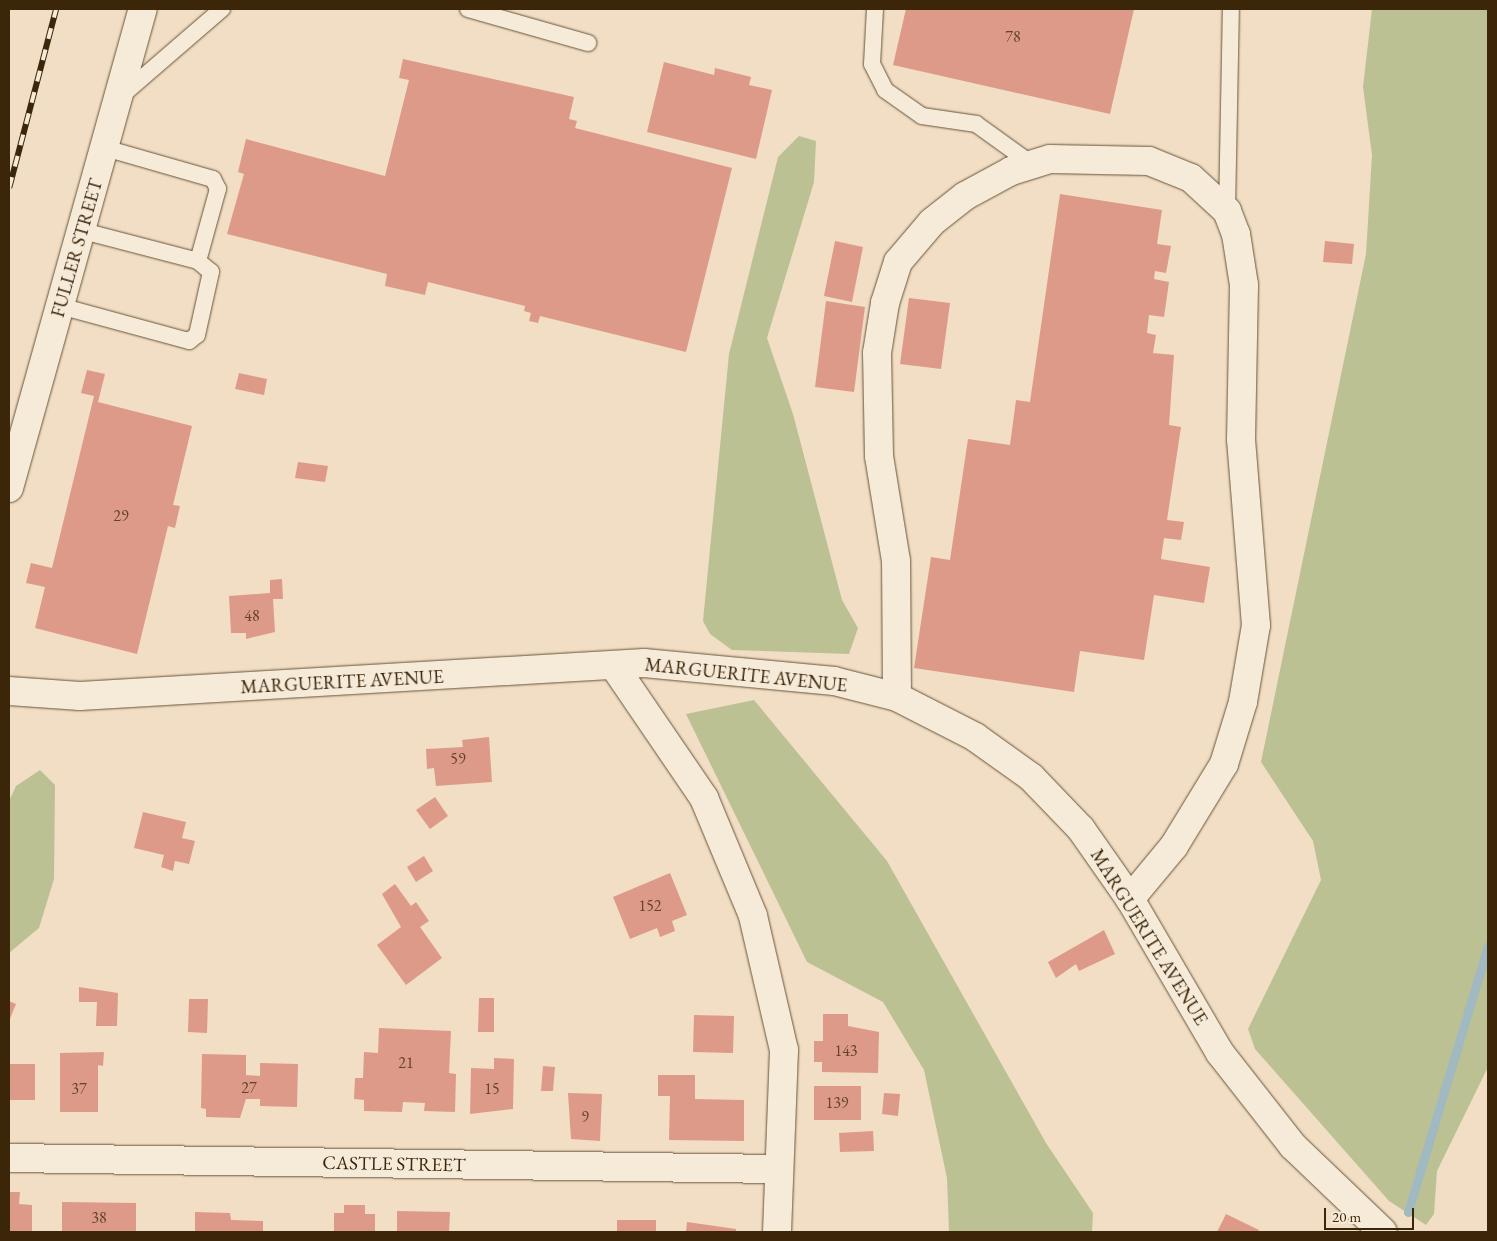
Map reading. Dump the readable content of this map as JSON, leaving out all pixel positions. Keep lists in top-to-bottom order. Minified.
{"streets":{"street":["FULLER STREET","MARGUERITE AVENUE","CASTLE STREET"]},"house_numbers":["78","29","48","59","152","143","21","27","37","15","139","9","38"],"scale_bar":"20 m"}
